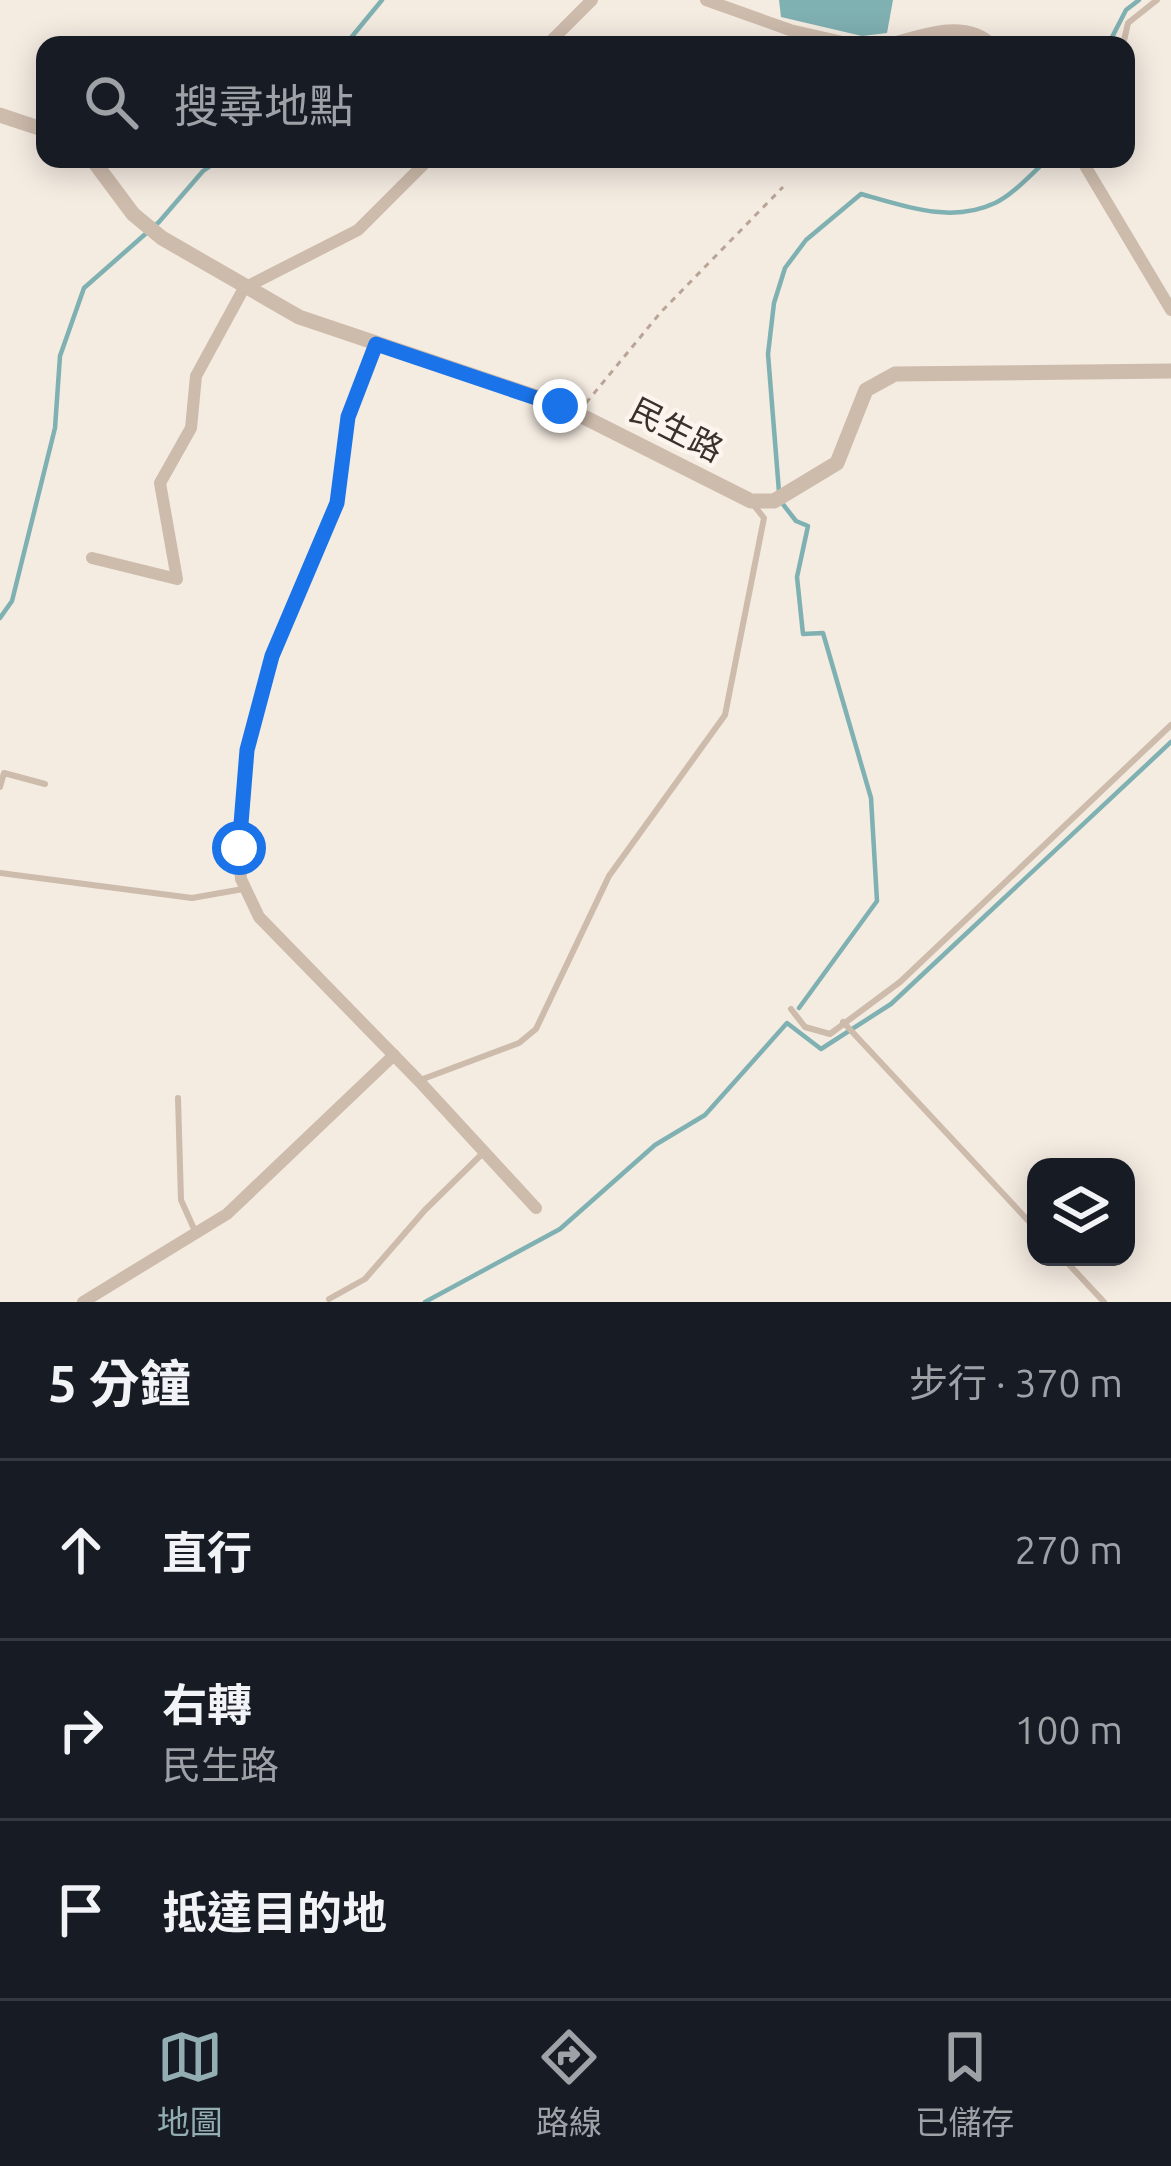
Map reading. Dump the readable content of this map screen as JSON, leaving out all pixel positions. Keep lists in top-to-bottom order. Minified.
{"streets":{"street":["民生路"]},"page":{"search":"搜尋地點","heading":["5 分鐘","步行 · 370 m"],"list":[["直行","270 m"],["右轉","民生路","100 m"],"抵達目的地"],"nav":["地圖","路線","已儲存"]}}
